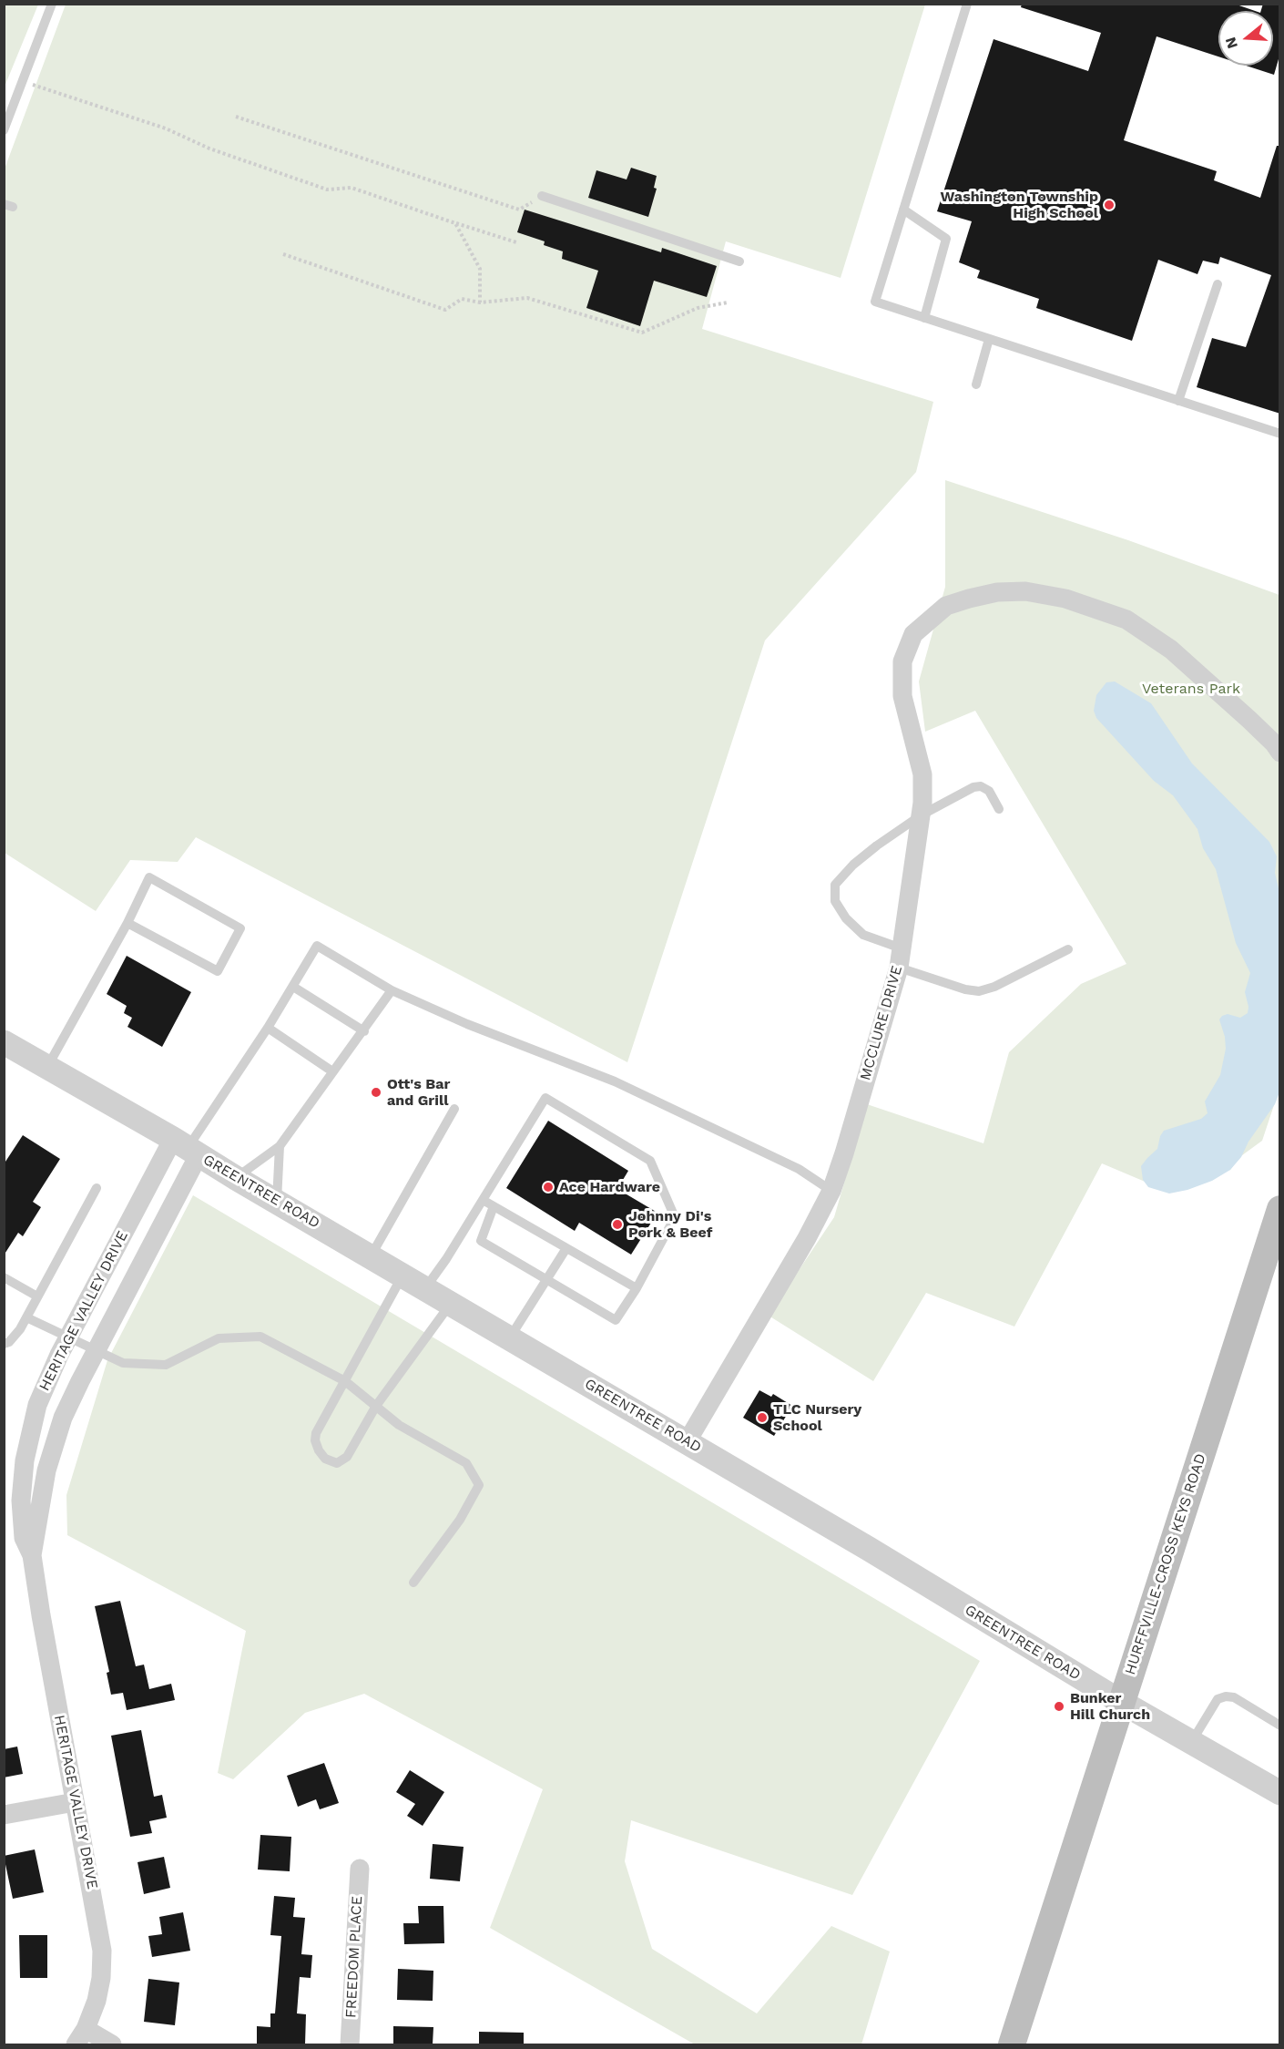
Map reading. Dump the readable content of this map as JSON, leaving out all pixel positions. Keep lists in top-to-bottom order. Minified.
{"streets":{"main road":["HURFFVILLE-CROSS KEYS ROAD"],"street":["MCCLURE DRIVE","GREENTREE ROAD","HERITAGE VALLEY DRIVE","FREEDOM PLACE"]},"crossings":[["MCCLURE DRIVE","GREENTREE ROAD"],["GREENTREE ROAD","HERITAGE VALLEY DRIVE"],["GREENTREE ROAD","HURFFVILLE-CROSS KEYS ROAD"]],"parks":["Veterans Park"],"places":["Washington Township High School","Ott's Bar and Grill","Ace Hardware","Johnny Di's Pork & Beef","TLC Nursery School","Bunker Hill Church"],"north":"left"}
